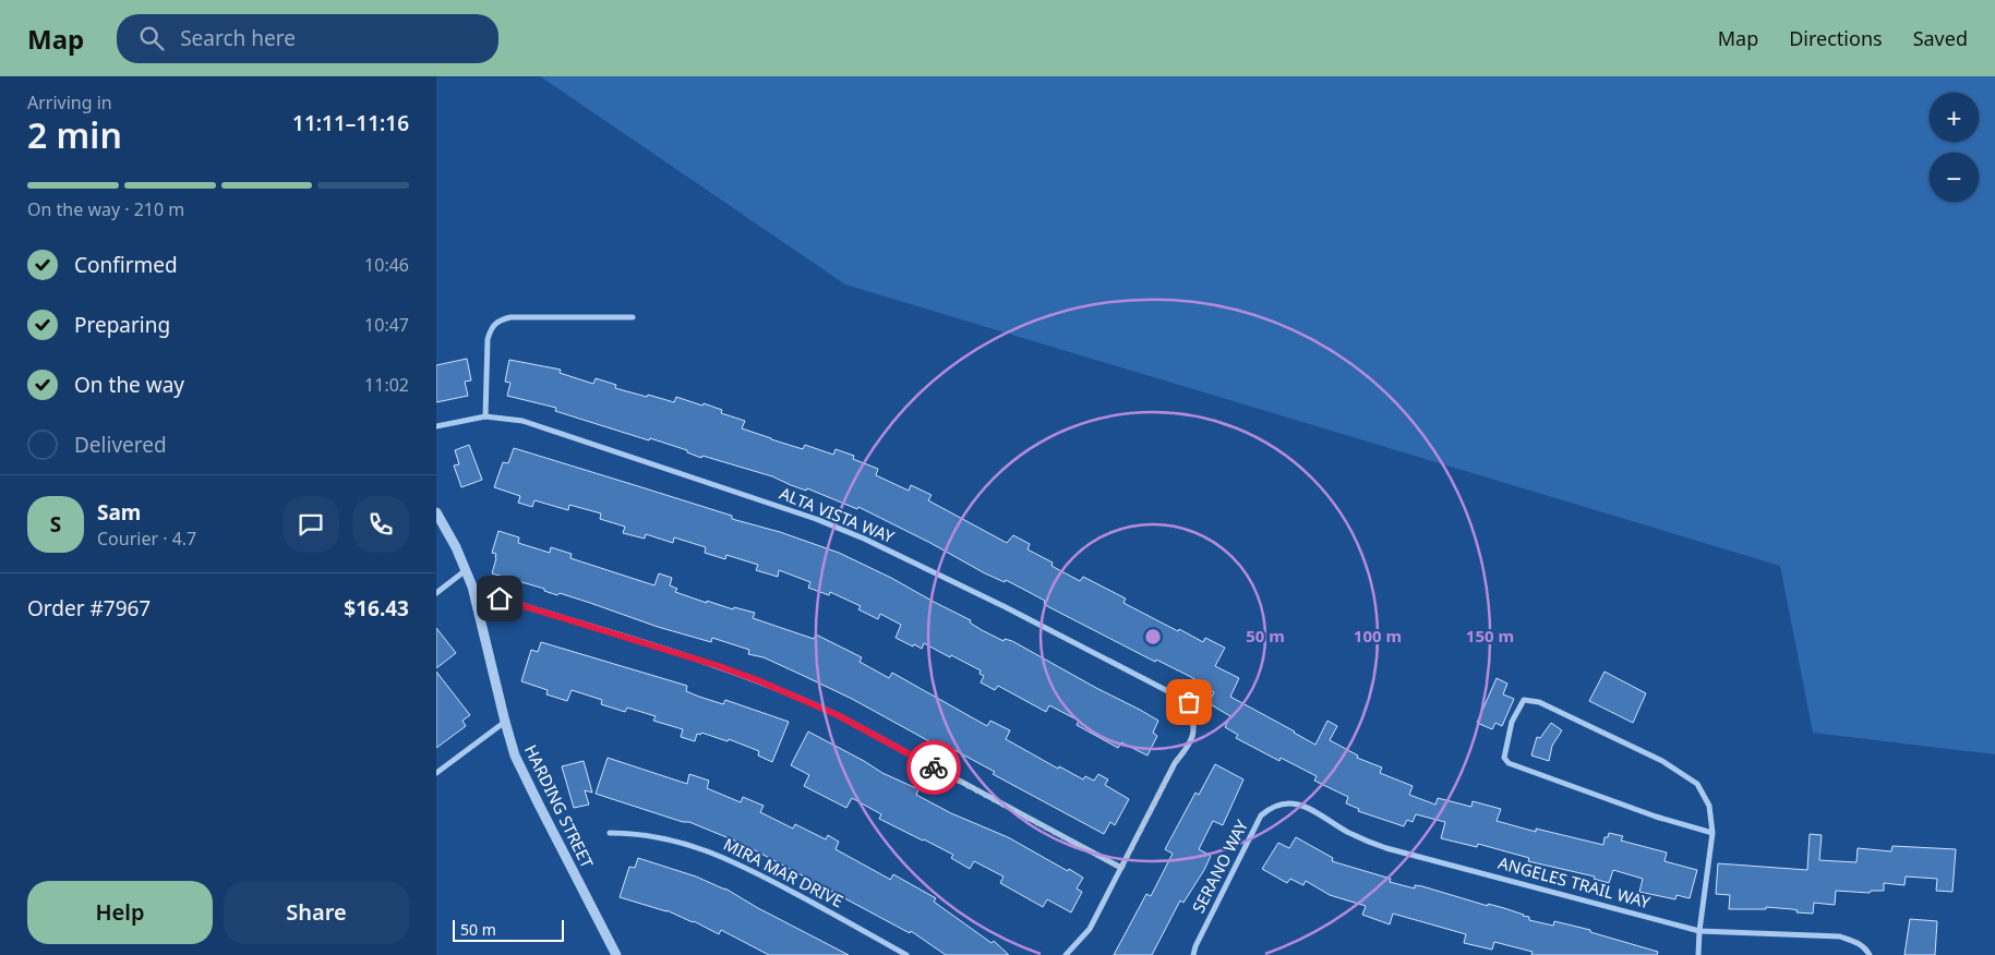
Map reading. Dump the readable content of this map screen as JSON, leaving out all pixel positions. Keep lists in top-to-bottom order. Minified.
{"streets":{"street":["ALTA VISTA WAY","HARDING STREET","SERANO WAY","MIRA MAR DRIVE","ANGELES TRAIL WAY"]},"crossings":[["SERANO WAY","ANGELES TRAIL WAY"]],"scale_bar":"50 m","page":{"header":"Map","search":"Search here","nav":["Map","Directions","Saved"],"heading":["2 min","Arriving in","11:11–11:16"],"panel":["Sam","Courier · 4.7","Order #7967","$16.43"],"map_buttons":["+","−"],"bar":"On the way · 210 m","list":[["Confirmed","10:46"],["Preparing","10:47"],["On the way","11:02"],"Delivered"],"round":"S","buttons":["Help","Share"],"scale":"50 m"},"rings":["50 m","100 m","150 m"]}
